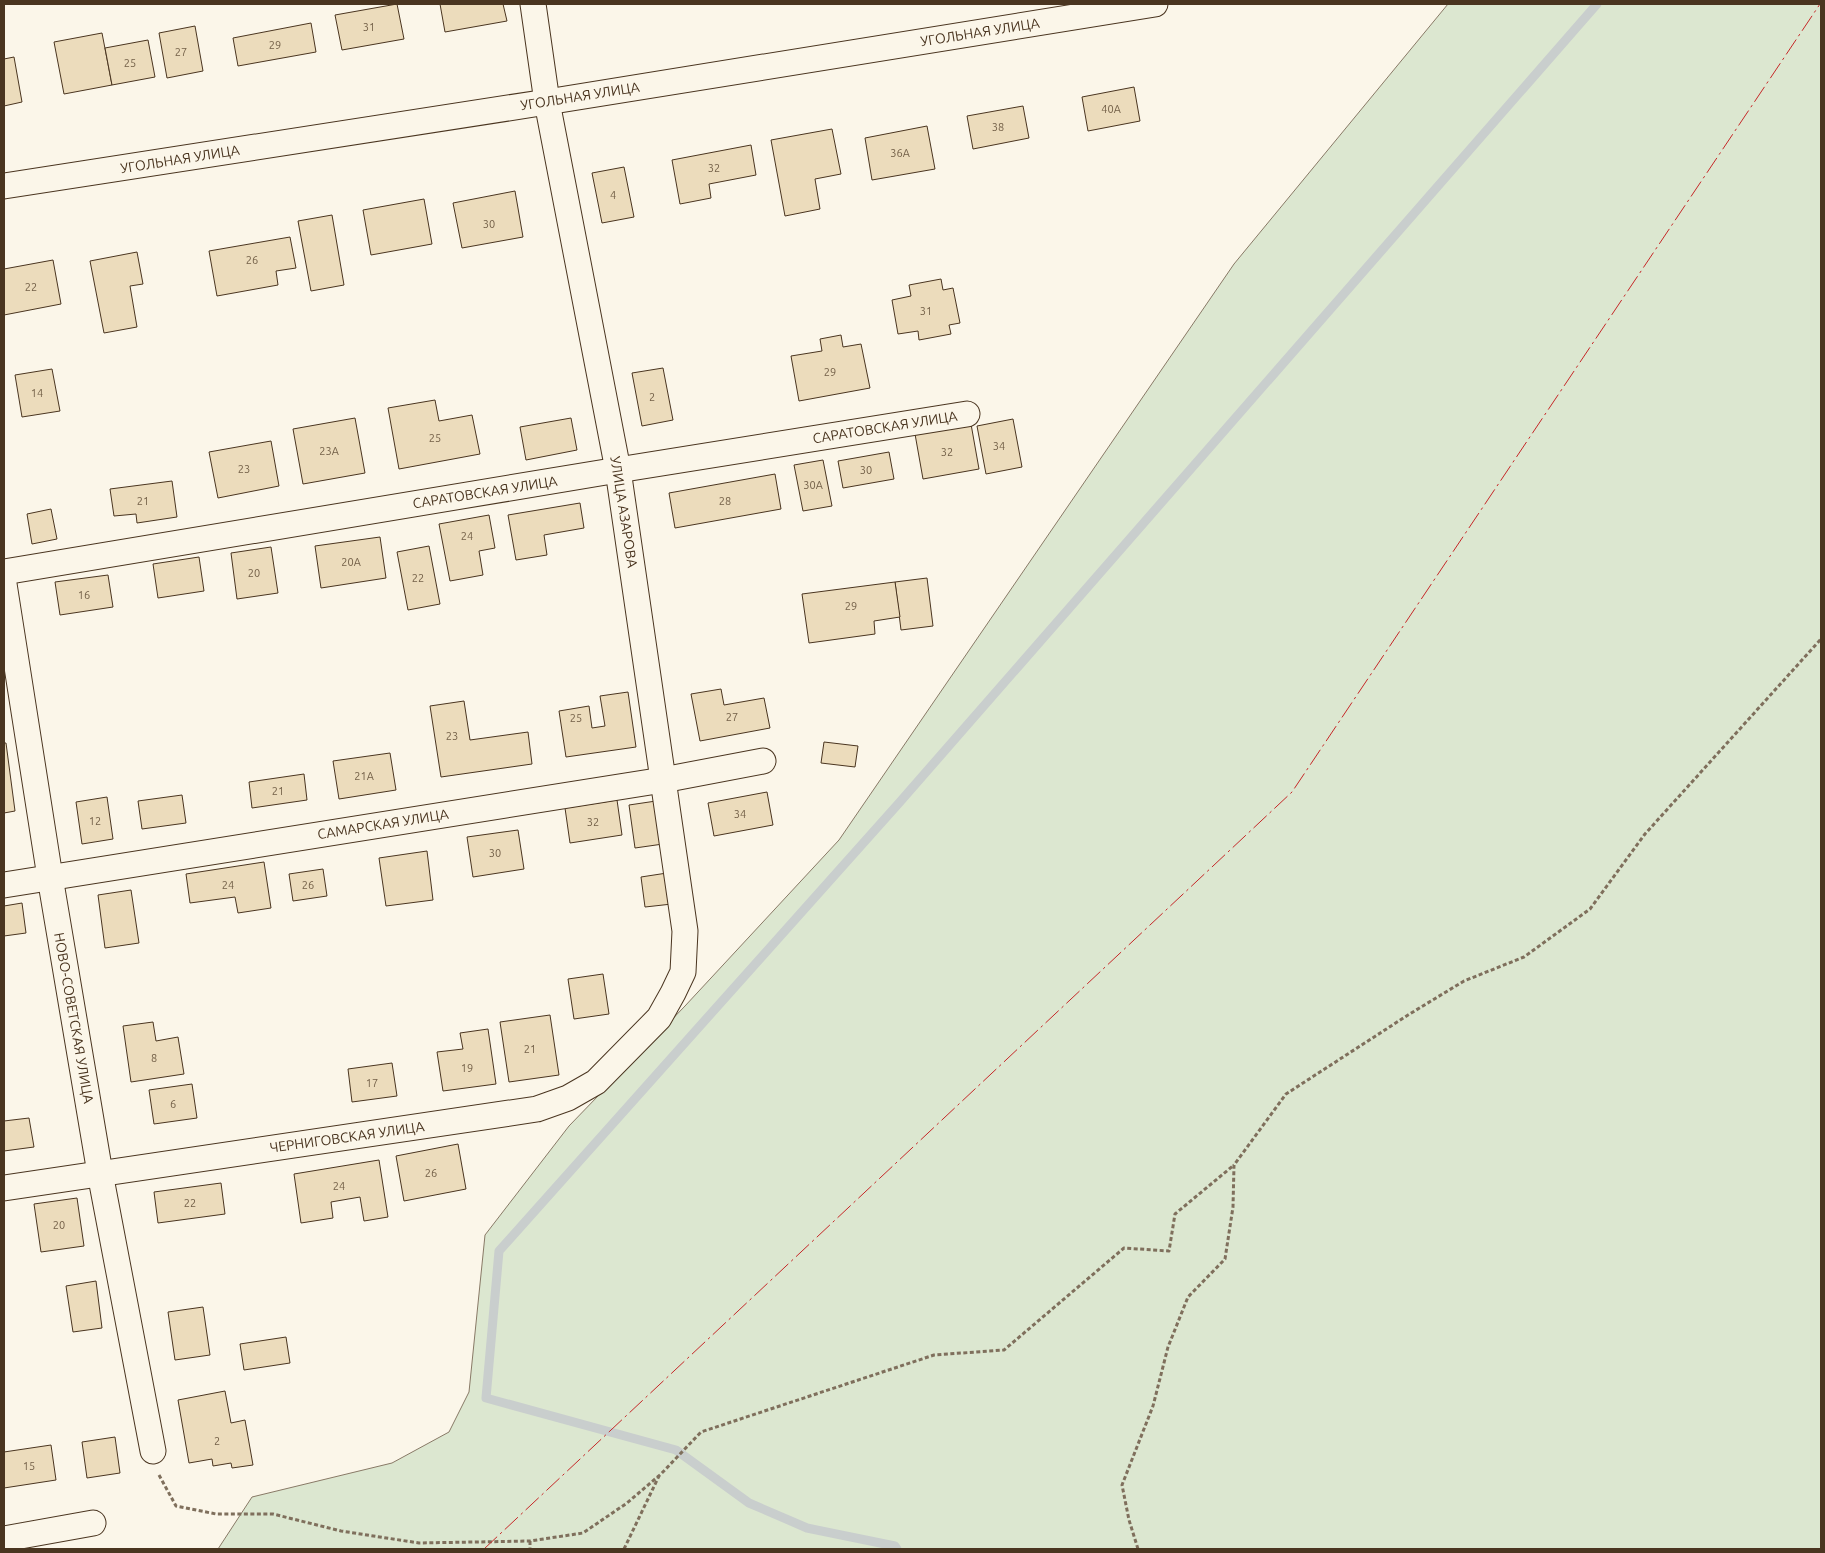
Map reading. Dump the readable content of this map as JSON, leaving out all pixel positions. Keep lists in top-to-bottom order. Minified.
{"streets":{"street":["УГОЛЬНАЯ УЛИЦА","САРАТОВСКАЯ УЛИЦА","УЛИЦА АЗАРОВА","САМАРСКАЯ УЛИЦА","НОВО-СОВЕТСКАЯ УЛИЦА","ЧЕРНИГОВСКАЯ УЛИЦА"]},"crossings":[["УГОЛЬНАЯ УЛИЦА","УЛИЦА АЗАРОВА"],["САРАТОВСКАЯ УЛИЦА","УЛИЦА АЗАРОВА"],["УЛИЦА АЗАРОВА","САМАРСКАЯ УЛИЦА"],["УЛИЦА АЗАРОВА","ЧЕРНИГОВСКАЯ УЛИЦА"],["САМАРСКАЯ УЛИЦА","НОВО-СОВЕТСКАЯ УЛИЦА"],["НОВО-СОВЕТСКАЯ УЛИЦА","ЧЕРНИГОВСКАЯ УЛИЦА"]],"house_numbers":["31","29","27","25","40А","38","36А","32","4","30","26","22","31","29","14","2","25","34","23А","32","23","30","30А","21","28","24","20А","20","22","16","29","27","25","23","21А","21","34","12","32","30","24","26","21","8","19","17","6","26","24","22","20","2","15"]}
